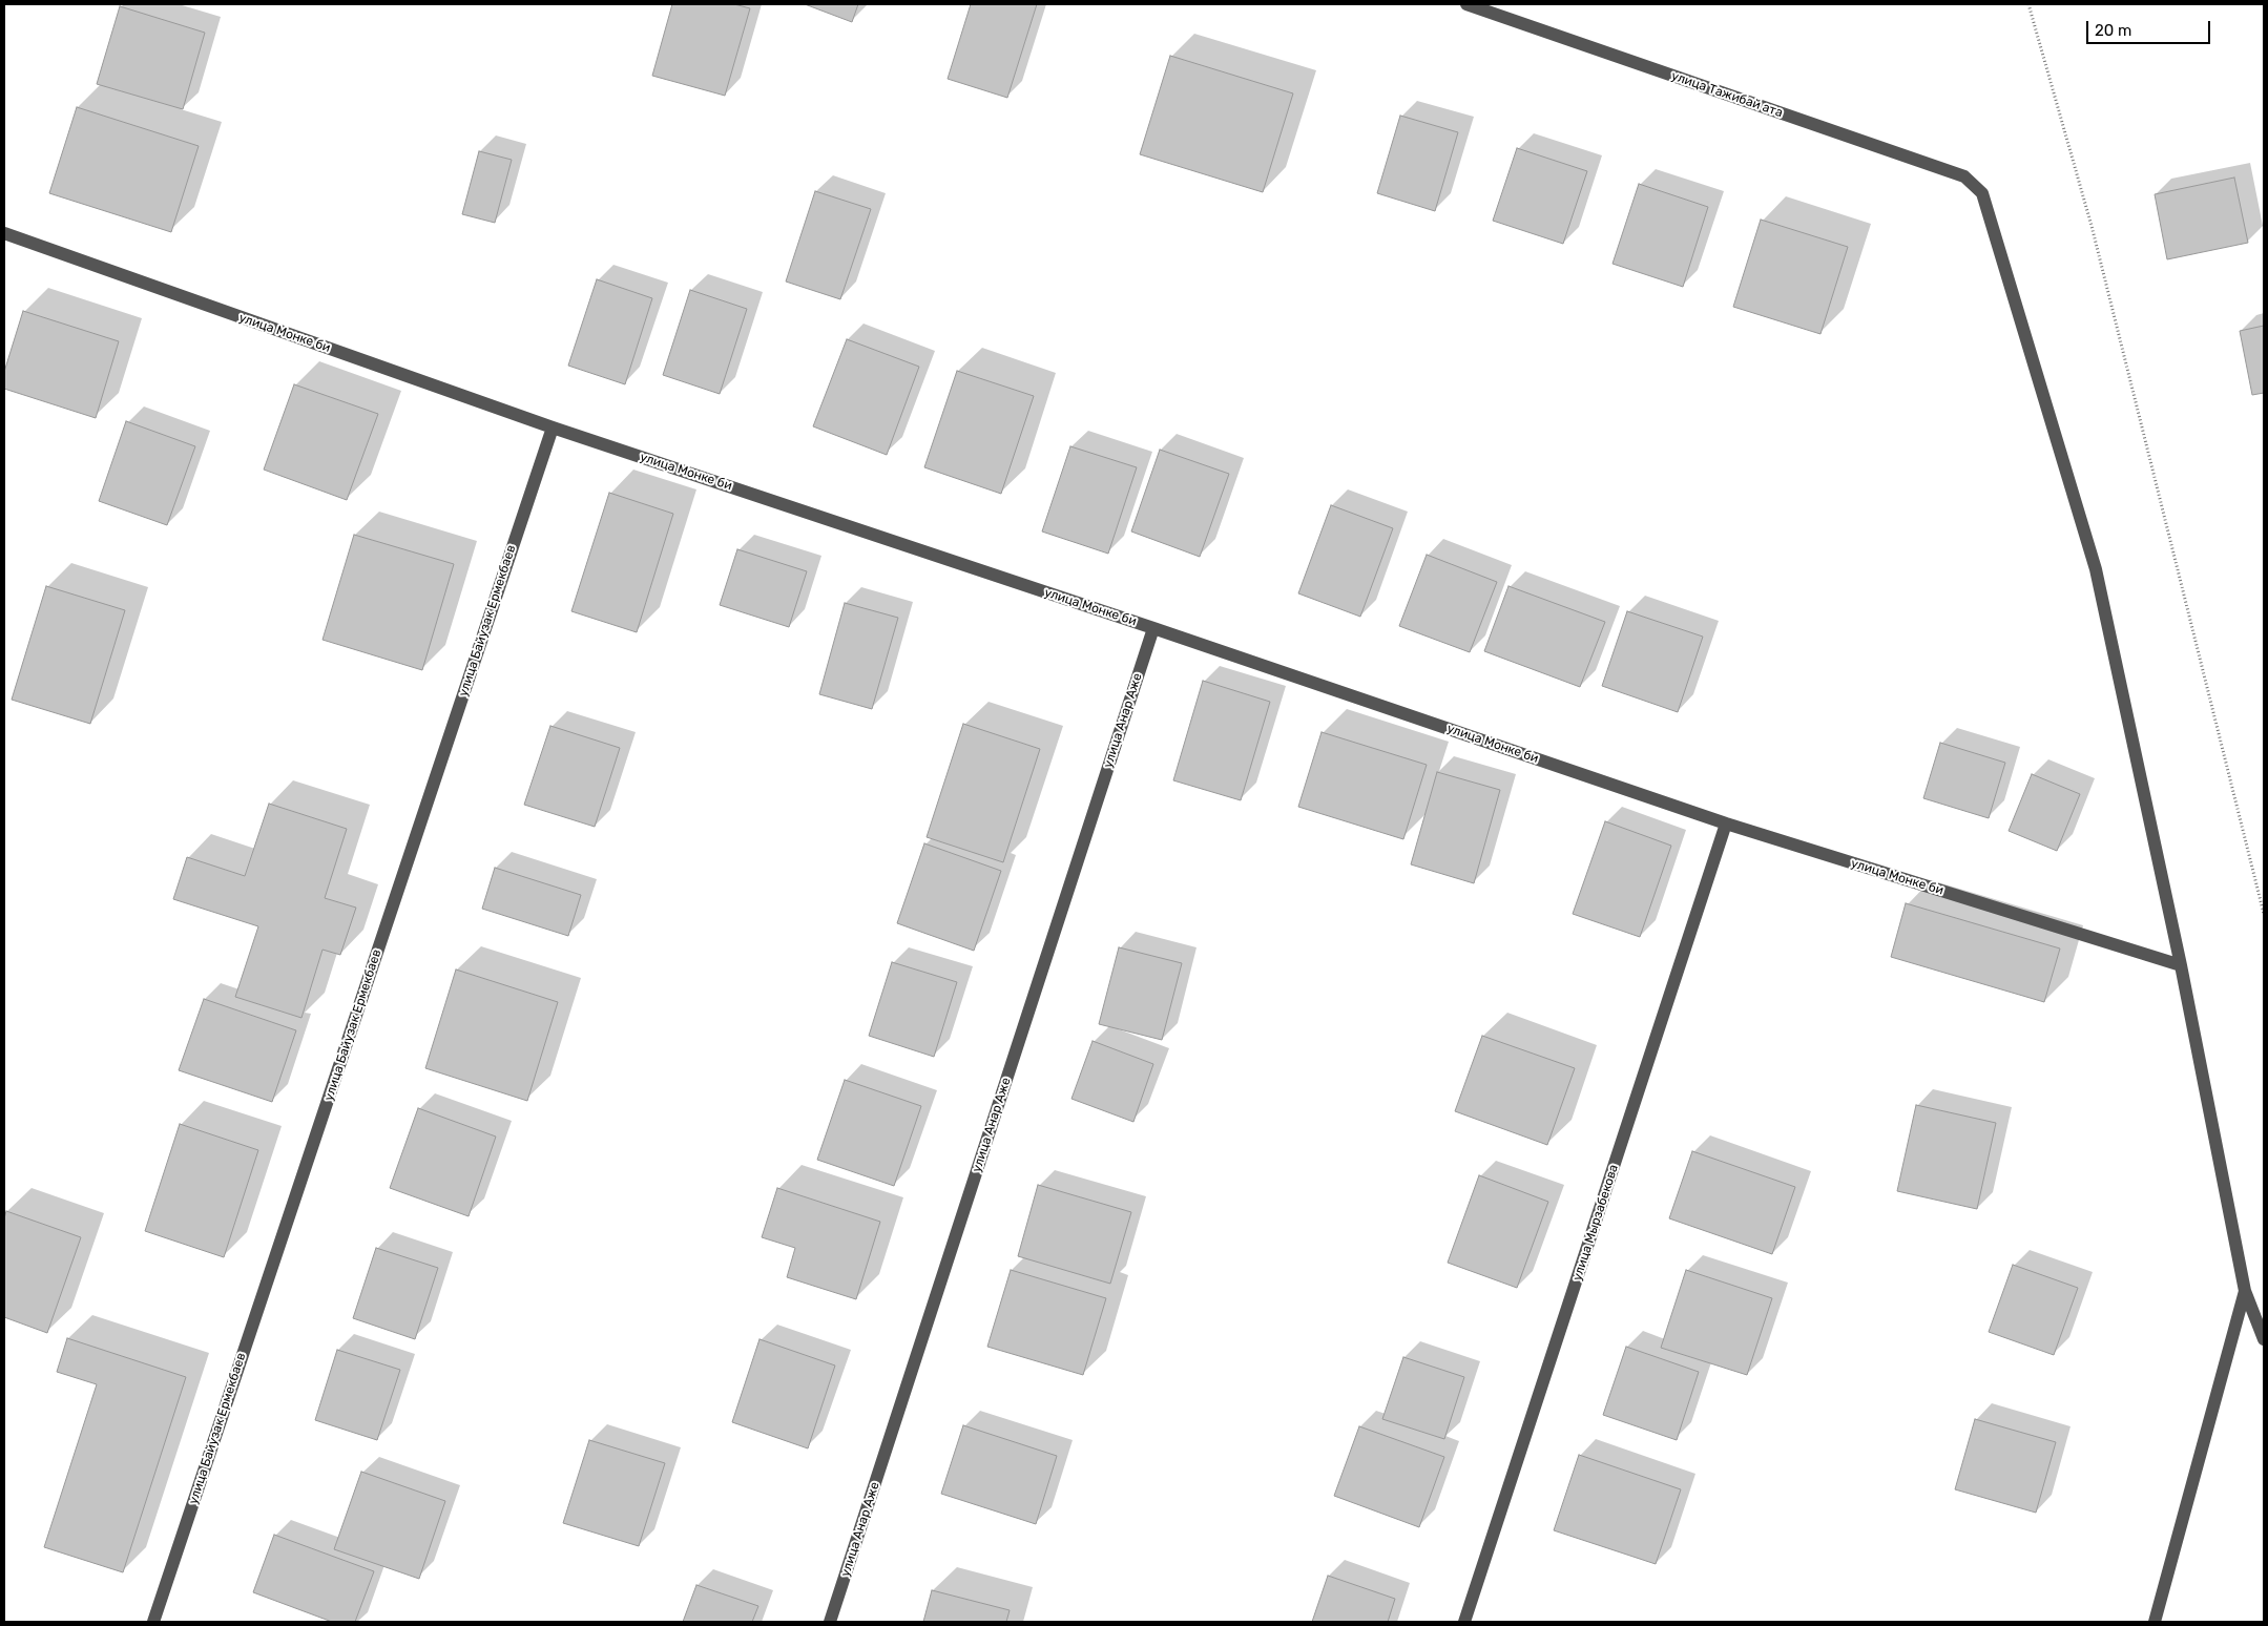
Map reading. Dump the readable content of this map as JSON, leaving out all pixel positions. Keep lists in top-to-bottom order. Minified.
{"streets":{"street":["улица Тажибай ата","улица Монке би","улица Байузак Ермекбаев","улица Анар Аже","улица Мырзабекова"]},"crossings":[["улица Тажибай ата","улица Монке би"],["улица Монке би","улица Байузак Ермекбаев"],["улица Монке би","улица Анар Аже"],["улица Монке би","улица Мырзабекова"]],"scale_bar":"20 m"}
